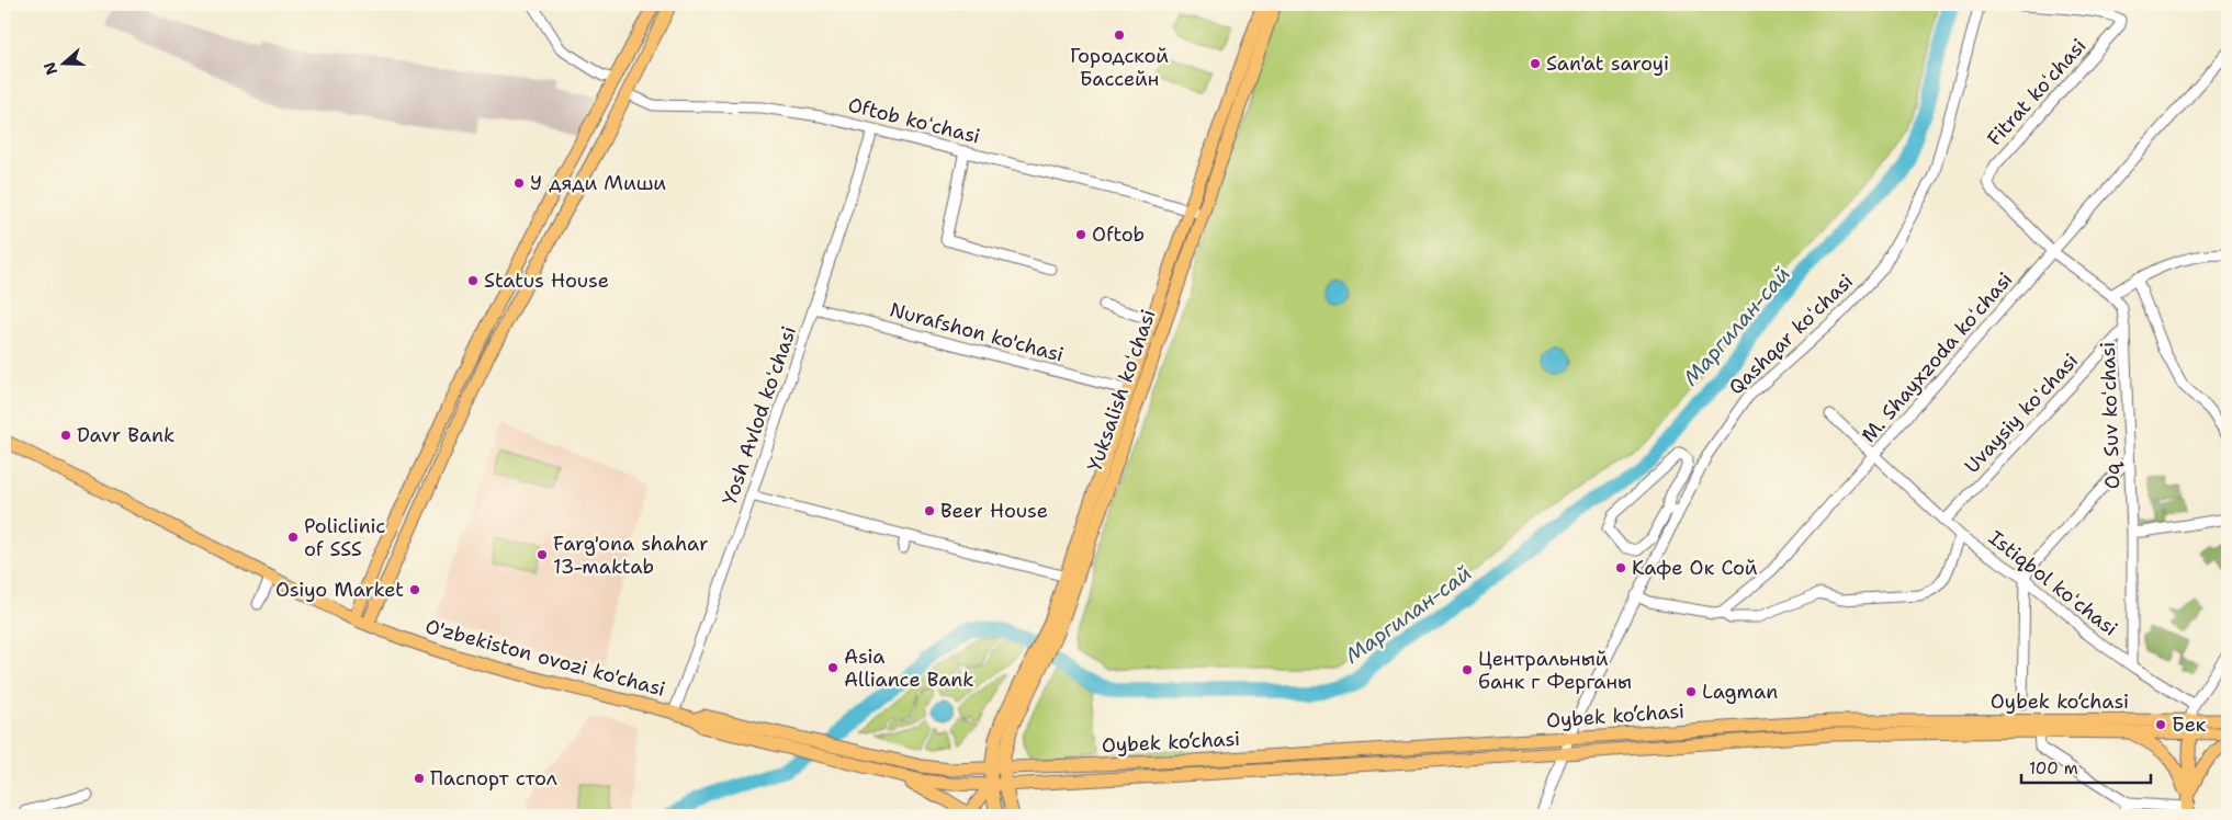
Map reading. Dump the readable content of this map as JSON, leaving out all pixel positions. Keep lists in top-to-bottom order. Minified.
{"streets":{"main road":["Yuksalish koʻchasi","O'zbekiston ovozi ko'chasi","Oybek ko‘chasi"],"street":["Fitrat koʻchasi","Oftob koʻchasi","Nurafshon ko'chasi","Qashqar koʻchasi","M. Shayxzoda koʻchasi","Uvaysiy koʻchasi","Yosh Avlod koʻchasi","Oq Suv koʻchasi","Istiqbol koʻchasi"]},"crossings":[["Fitrat koʻchasi","M. Shayxzoda koʻchasi"],["Oftob koʻchasi","Yuksalish koʻchasi"],["Oftob koʻchasi","Yosh Avlod koʻchasi"],["Nurafshon ko'chasi","Yuksalish koʻchasi"],["Nurafshon ko'chasi","Yosh Avlod koʻchasi"],["Qashqar koʻchasi","Oybek ko‘chasi"],["M. Shayxzoda koʻchasi","Istiqbol koʻchasi"],["Yuksalish koʻchasi","O'zbekiston ovozi ko'chasi"],["Yuksalish koʻchasi","Oybek ko‘chasi"],["Uvaysiy koʻchasi","Oq Suv koʻchasi"],["Uvaysiy koʻchasi","Istiqbol koʻchasi"],["Yosh Avlod koʻchasi","O'zbekiston ovozi ko'chasi"],["Oq Suv koʻchasi","Istiqbol koʻchasi"],["O'zbekiston ovozi ko'chasi","Oybek ko‘chasi"]],"water":["Маргилан-сай"],"places":["Городской Бассейн","San'at saroyi","У дяди Миши","Oftob","Status House","Davr Bank","Beer House","Policlinic of SSS","Farg'ona shahar 13-maktab","Кафе Ок Сой","Osiyo Market","Asia Alliance Bank","Центральный банк г Ферганы","Lagman","Бек","Паспорт стол"],"scale_bar":"100 m","north":"left"}
